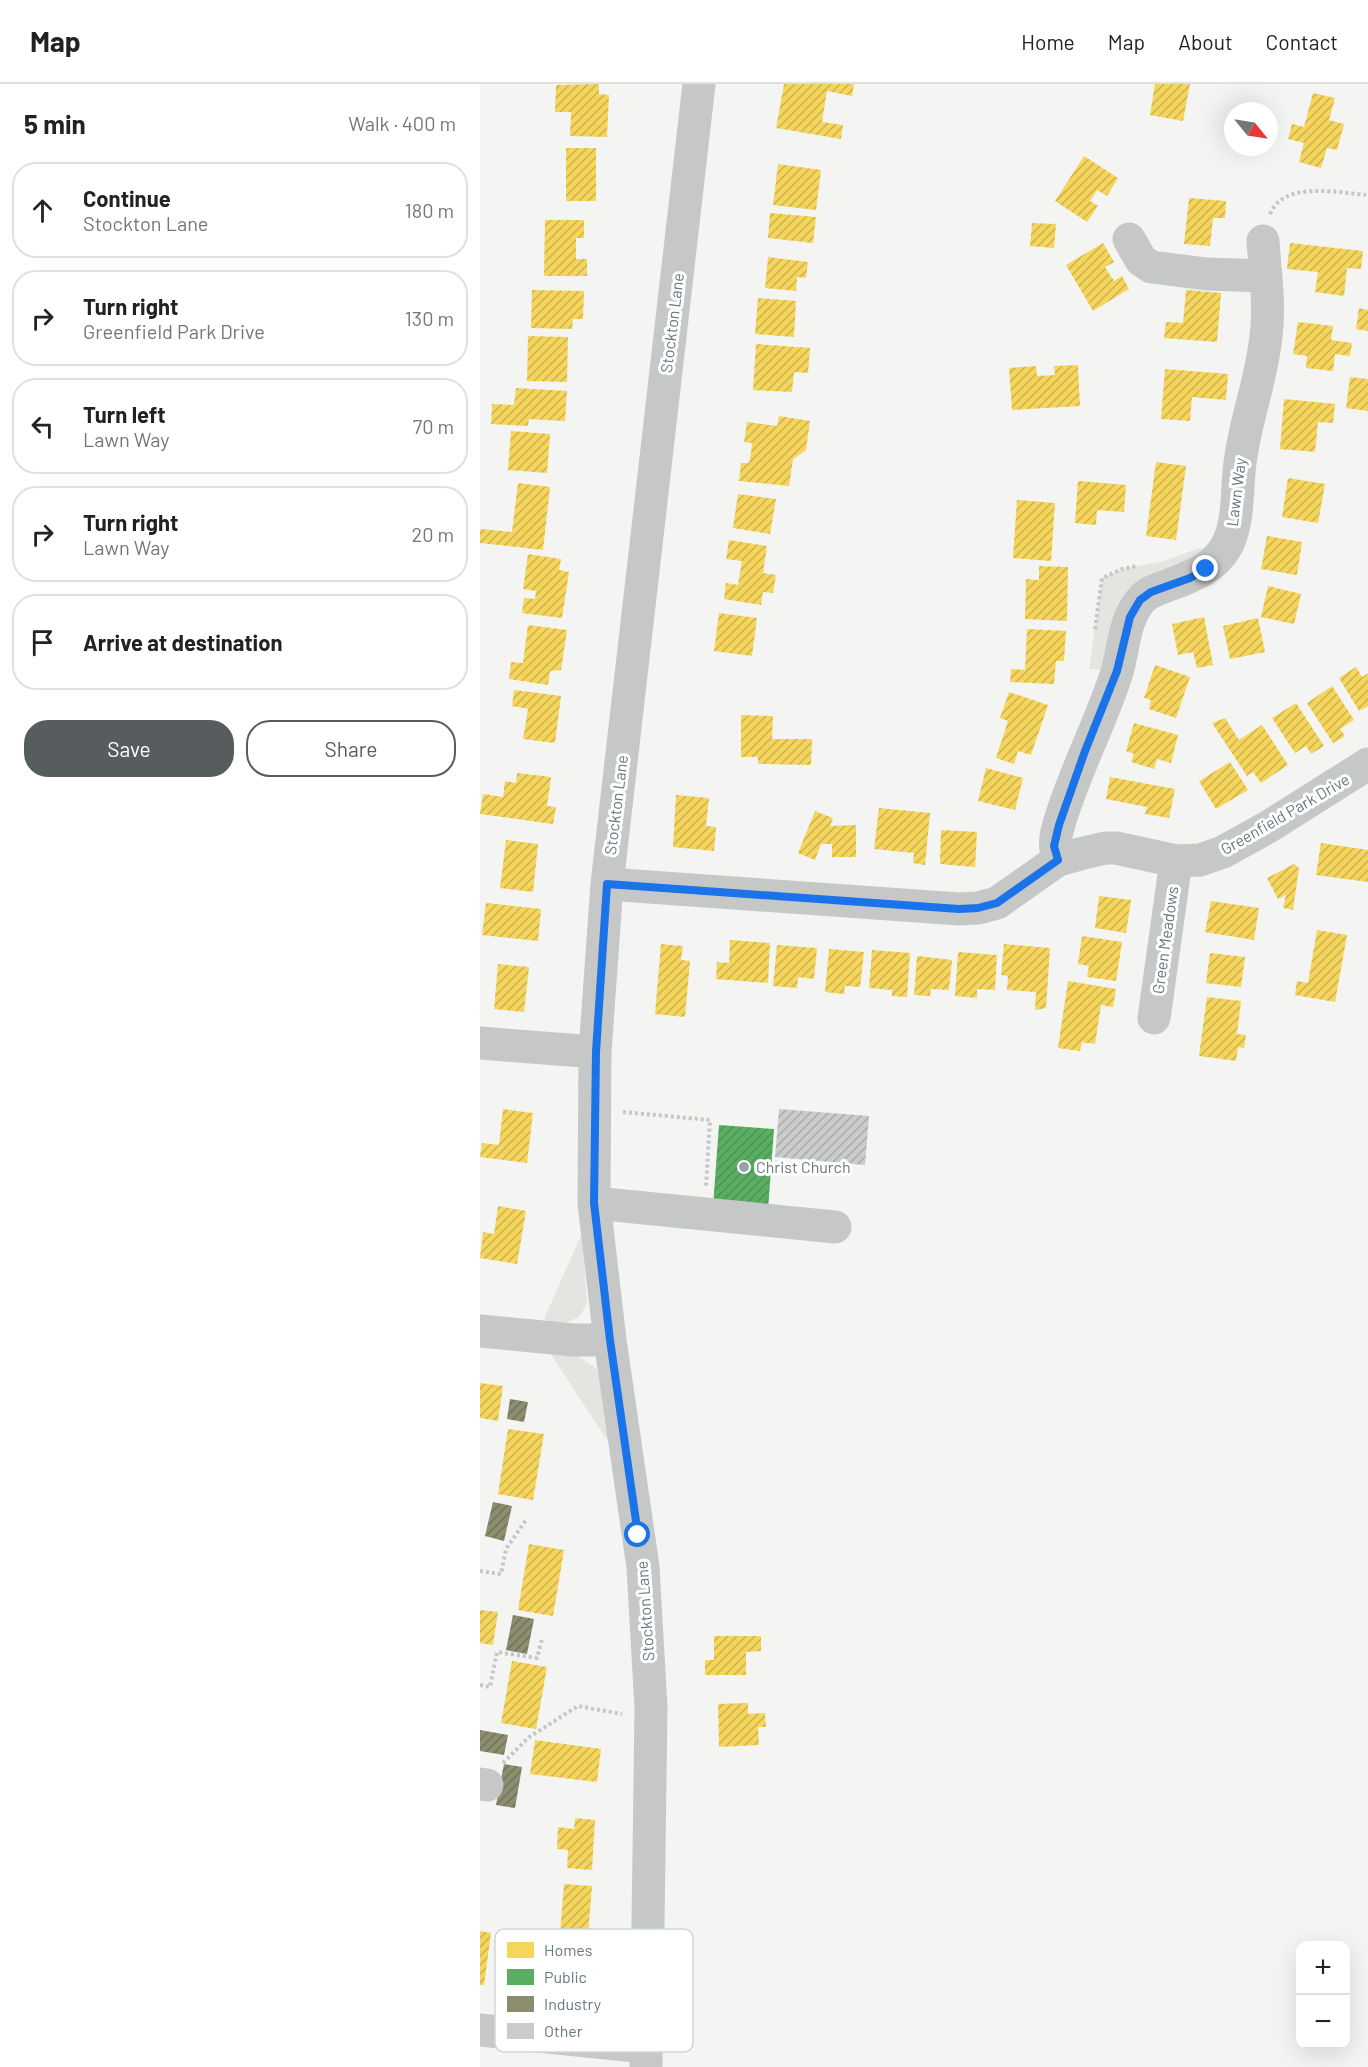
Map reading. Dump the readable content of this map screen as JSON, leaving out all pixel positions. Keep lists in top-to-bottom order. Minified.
{"streets":{"street":["Stockton Lane","Lawn Way","Greenfield Park Drive","Green Meadows"]},"crossings":[["Stockton Lane","Greenfield Park Drive"],["Lawn Way","Greenfield Park Drive"],["Greenfield Park Drive","Green Meadows"]],"places":["Christ Church"],"legend":["Homes","Public","Industry","Other"],"north":"bottom right","page":{"header":"Map","nav":["Home","Map","About","Contact"],"heading":["5 min","Walk · 400 m"],"list":[["Continue","Stockton Lane","180 m"],["Turn right","Greenfield Park Drive","130 m"],["Turn left","Lawn Way","70 m"],["Turn right","Lawn Way","20 m"],"Arrive at destination"],"buttons":["Save","Share"],"map_buttons":["+","−"]}}
